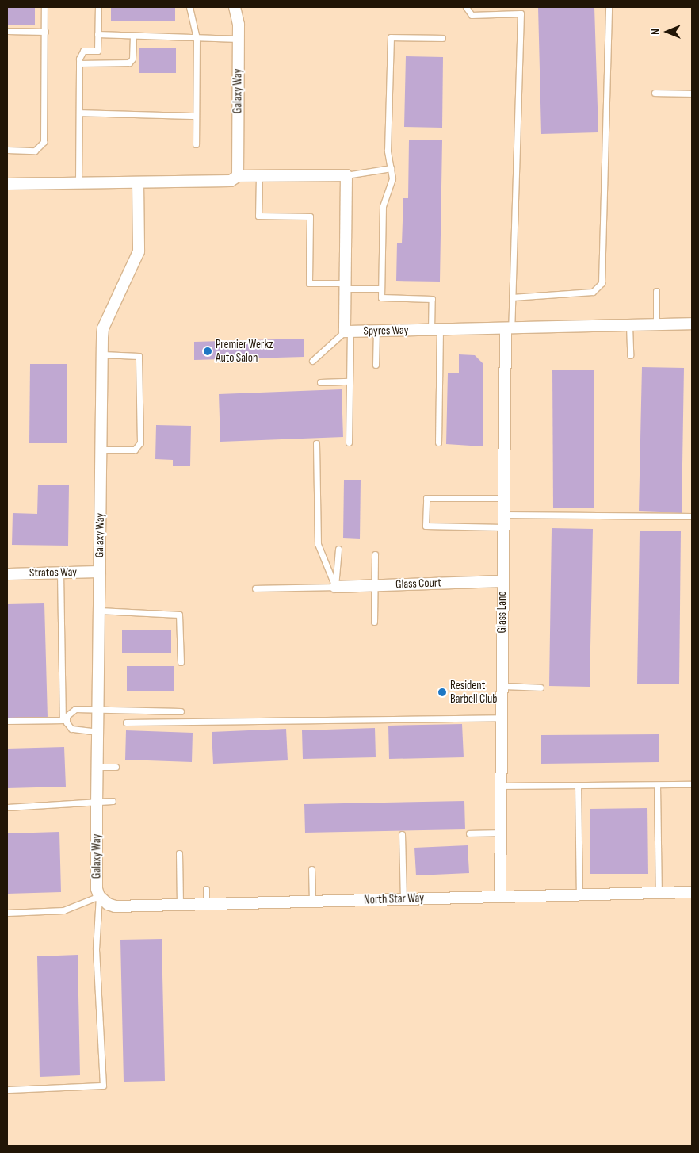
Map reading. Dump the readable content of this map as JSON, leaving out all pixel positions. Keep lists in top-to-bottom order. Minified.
{"streets":{"street":["Galaxy Way","Spyres Way","Stratos Way","Glass Court","Glass Lane","North Star Way"]},"crossings":[["Galaxy Way","Stratos Way"],["Galaxy Way","North Star Way"],["Spyres Way","Glass Lane"],["Glass Court","Glass Lane"],["Glass Lane","North Star Way"]],"places":["Premier Werkz Auto Salon","Resident Barbell Club"],"north":"left"}
